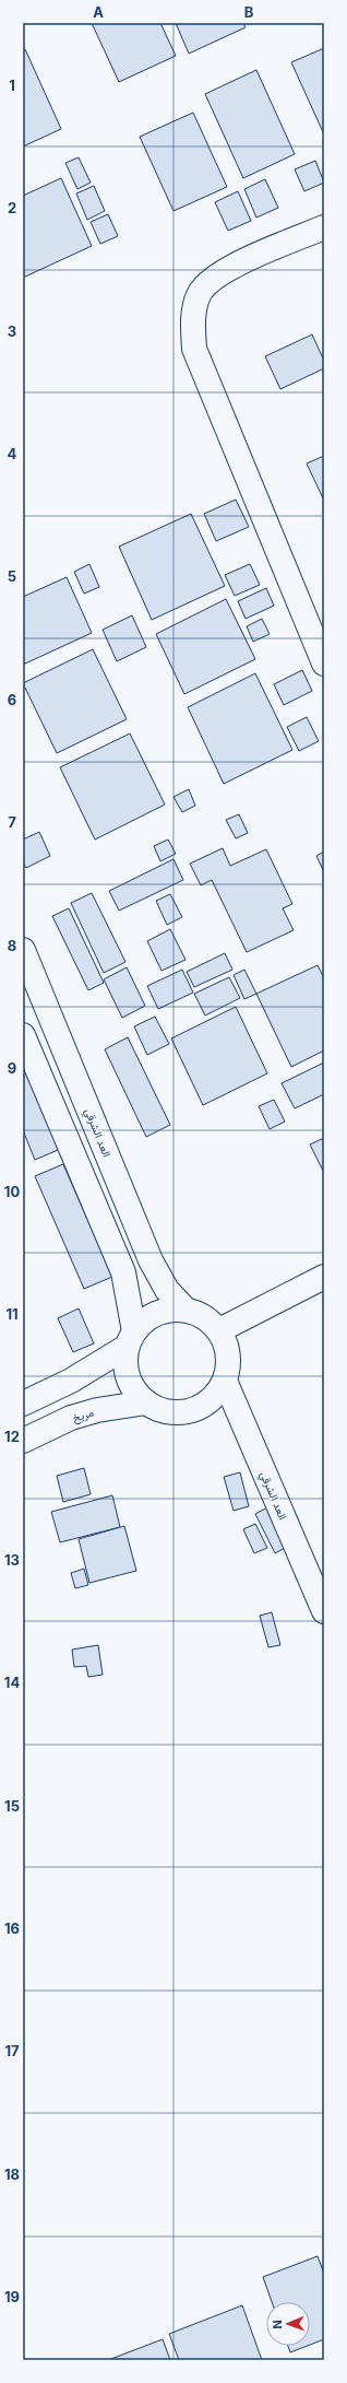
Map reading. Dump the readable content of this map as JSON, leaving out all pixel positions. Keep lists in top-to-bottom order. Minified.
{"streets":{"street":["العد الشرقي","مريخ"]},"crossings":[["العد الشرقي","مريخ"]],"north":"left","grid":{"columns":["A","B"],"rows":["1","2","3","4","5","6","7","8","9","10","11","12","13","14","15","16","17","18","19"]}}
